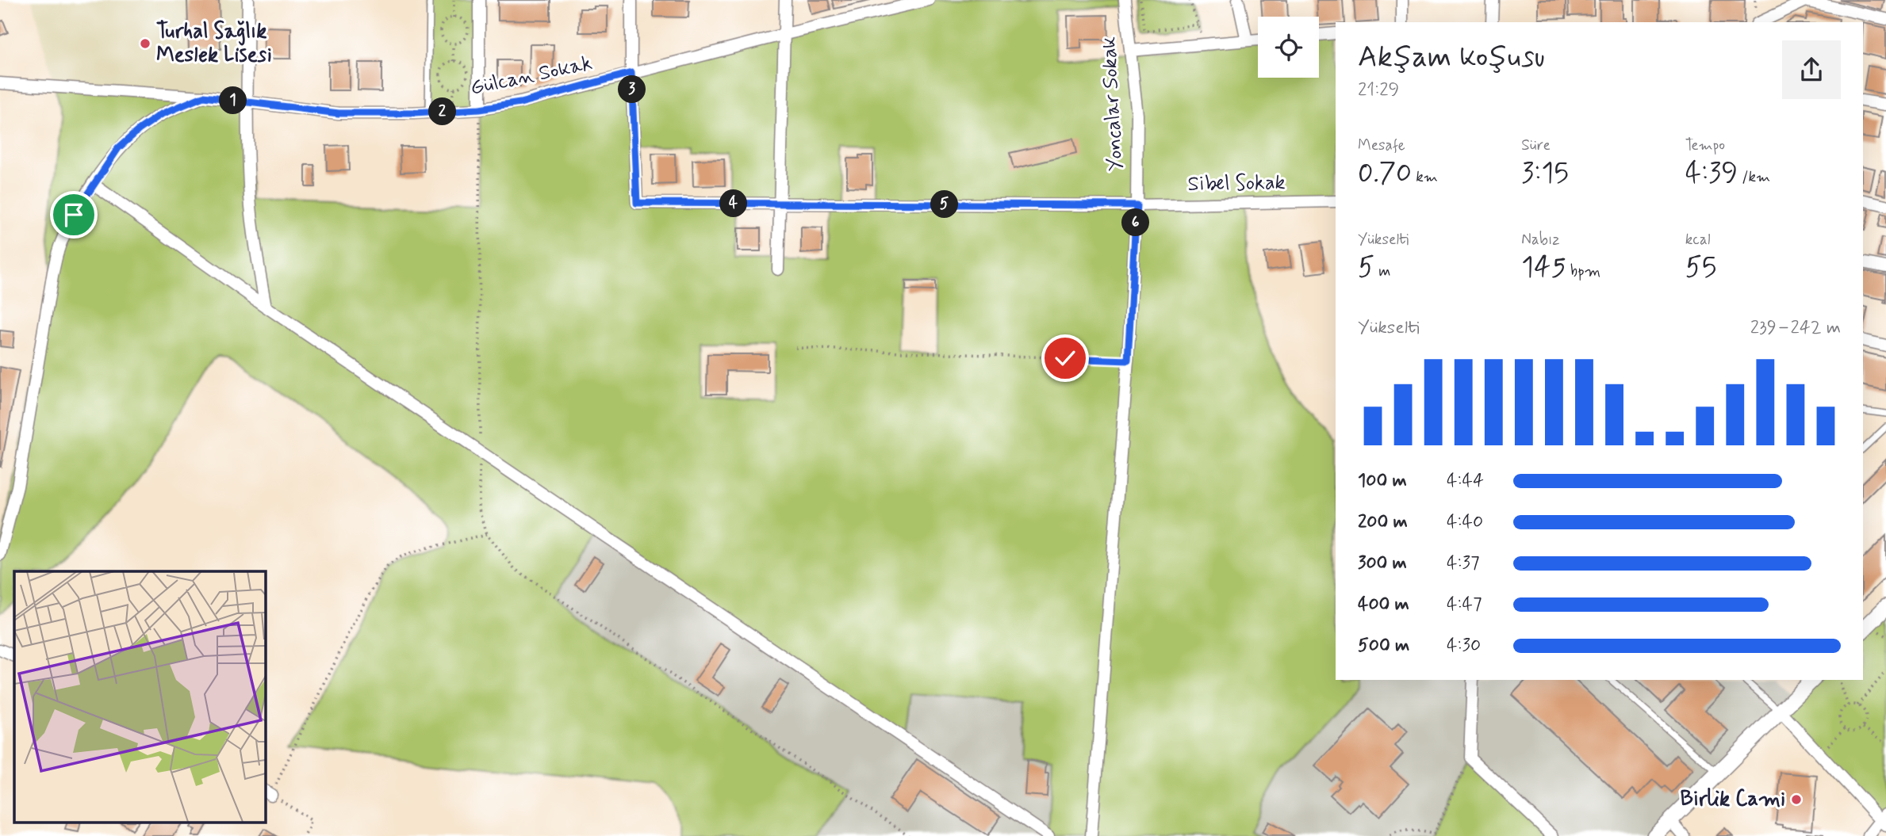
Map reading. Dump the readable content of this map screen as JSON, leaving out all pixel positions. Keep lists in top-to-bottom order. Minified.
{"streets":{"street":["Gülcan Sokak","Yoncalar Sokak","Sibel Sokak"]},"crossings":[["Gülcan Sokak","Sibel Sokak"],["Yoncalar Sokak","Sibel Sokak"]],"places":["Turhal Sağlık Meslek Lisesi","Birlik Cami"],"page":{"heading":["Akşam koşusu","21:29"],"pins":["3","1","2","4","5","6"],"stats":[["Mesafe","0.70 km"],["Süre","3:15"],["Tempo","4:39 /km"],["Yükselti","5 m"],["Nabız","145 bpm"],["kcal","55"]],"chart":["Yükselti","239–242 m"],"list":[{"name":"100 m","note":"4:44"},{"name":"200 m","note":"4:40"},{"name":"300 m","note":"4:37"},{"name":"400 m","note":"4:47"},{"name":"500 m","note":"4:30"}]}}
